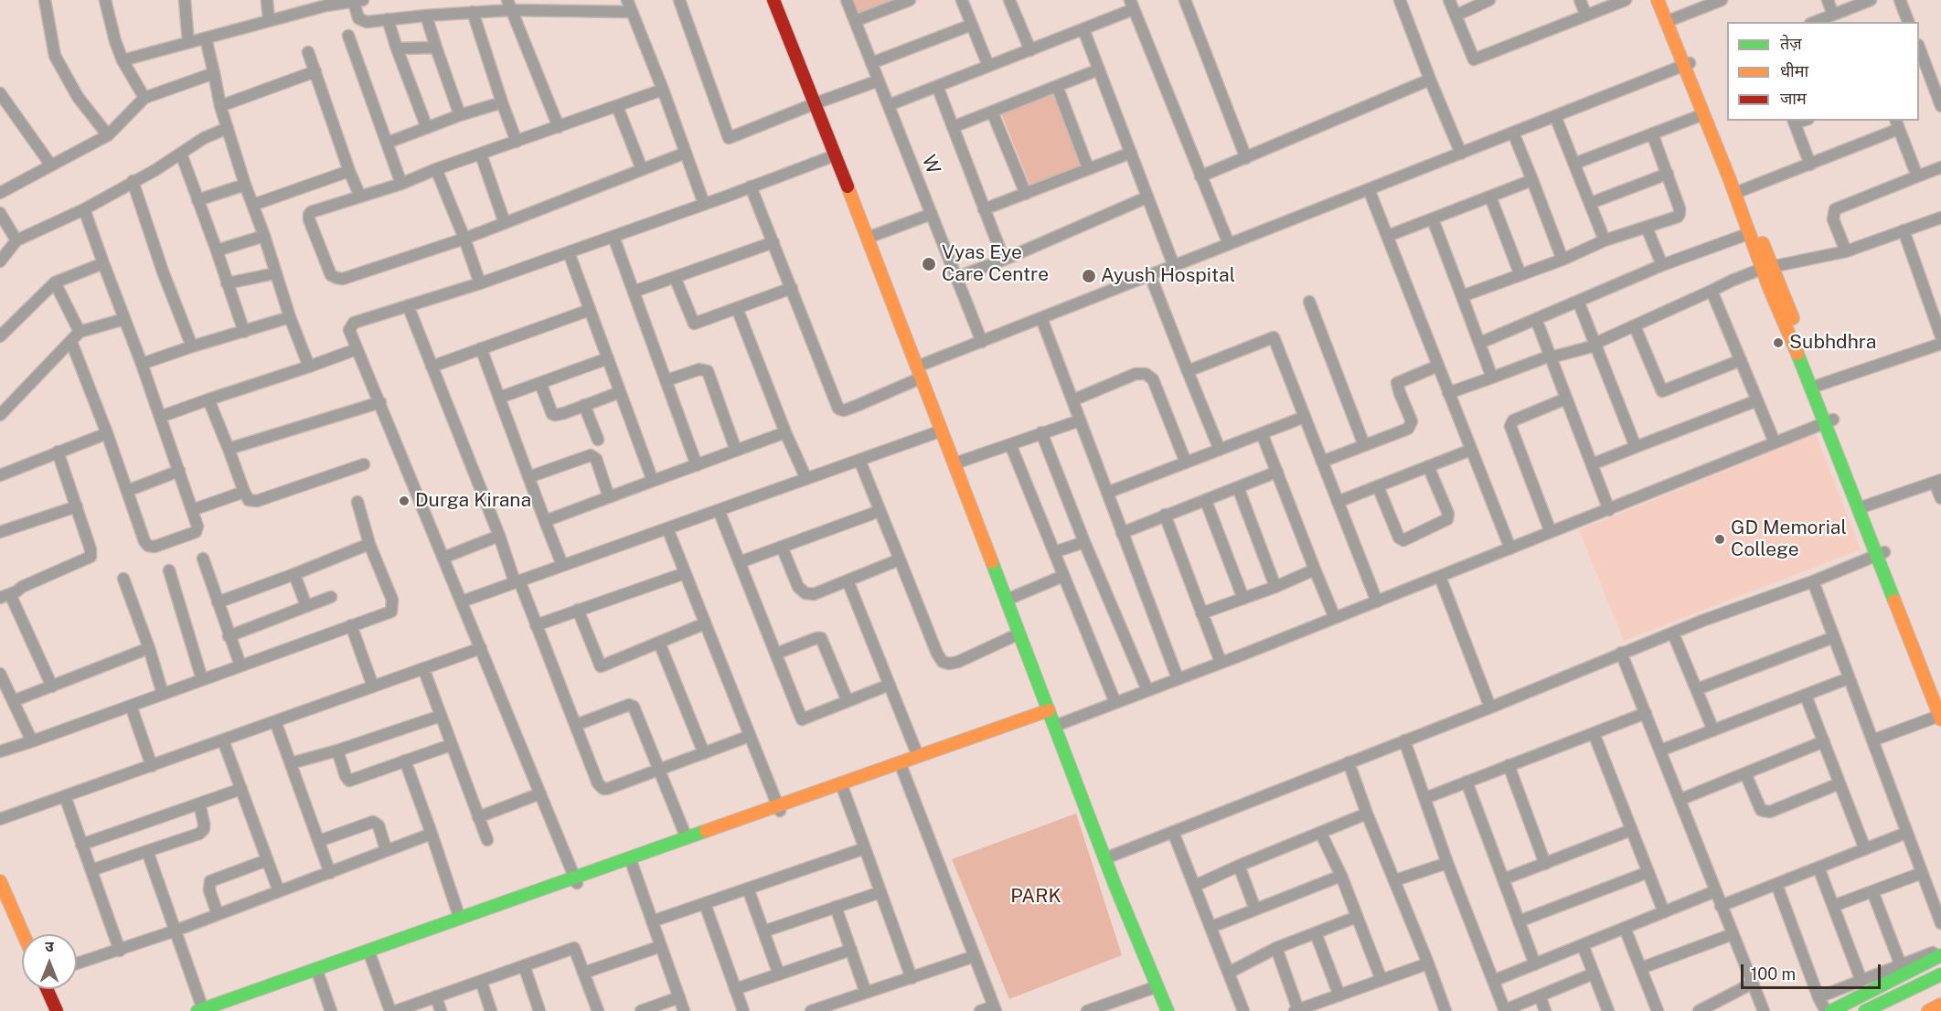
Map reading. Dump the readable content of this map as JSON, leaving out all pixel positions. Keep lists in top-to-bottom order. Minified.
{"streets":{"street":["W"]},"parks":["PARK"],"places":["Vyas Eye Care Centre","Ayush Hospital","Subhdhra","Durga Kirana","GD Memorial College"],"legend":["तेज़","धीमा","जाम"],"scale_bar":"100 m","north":"top"}
